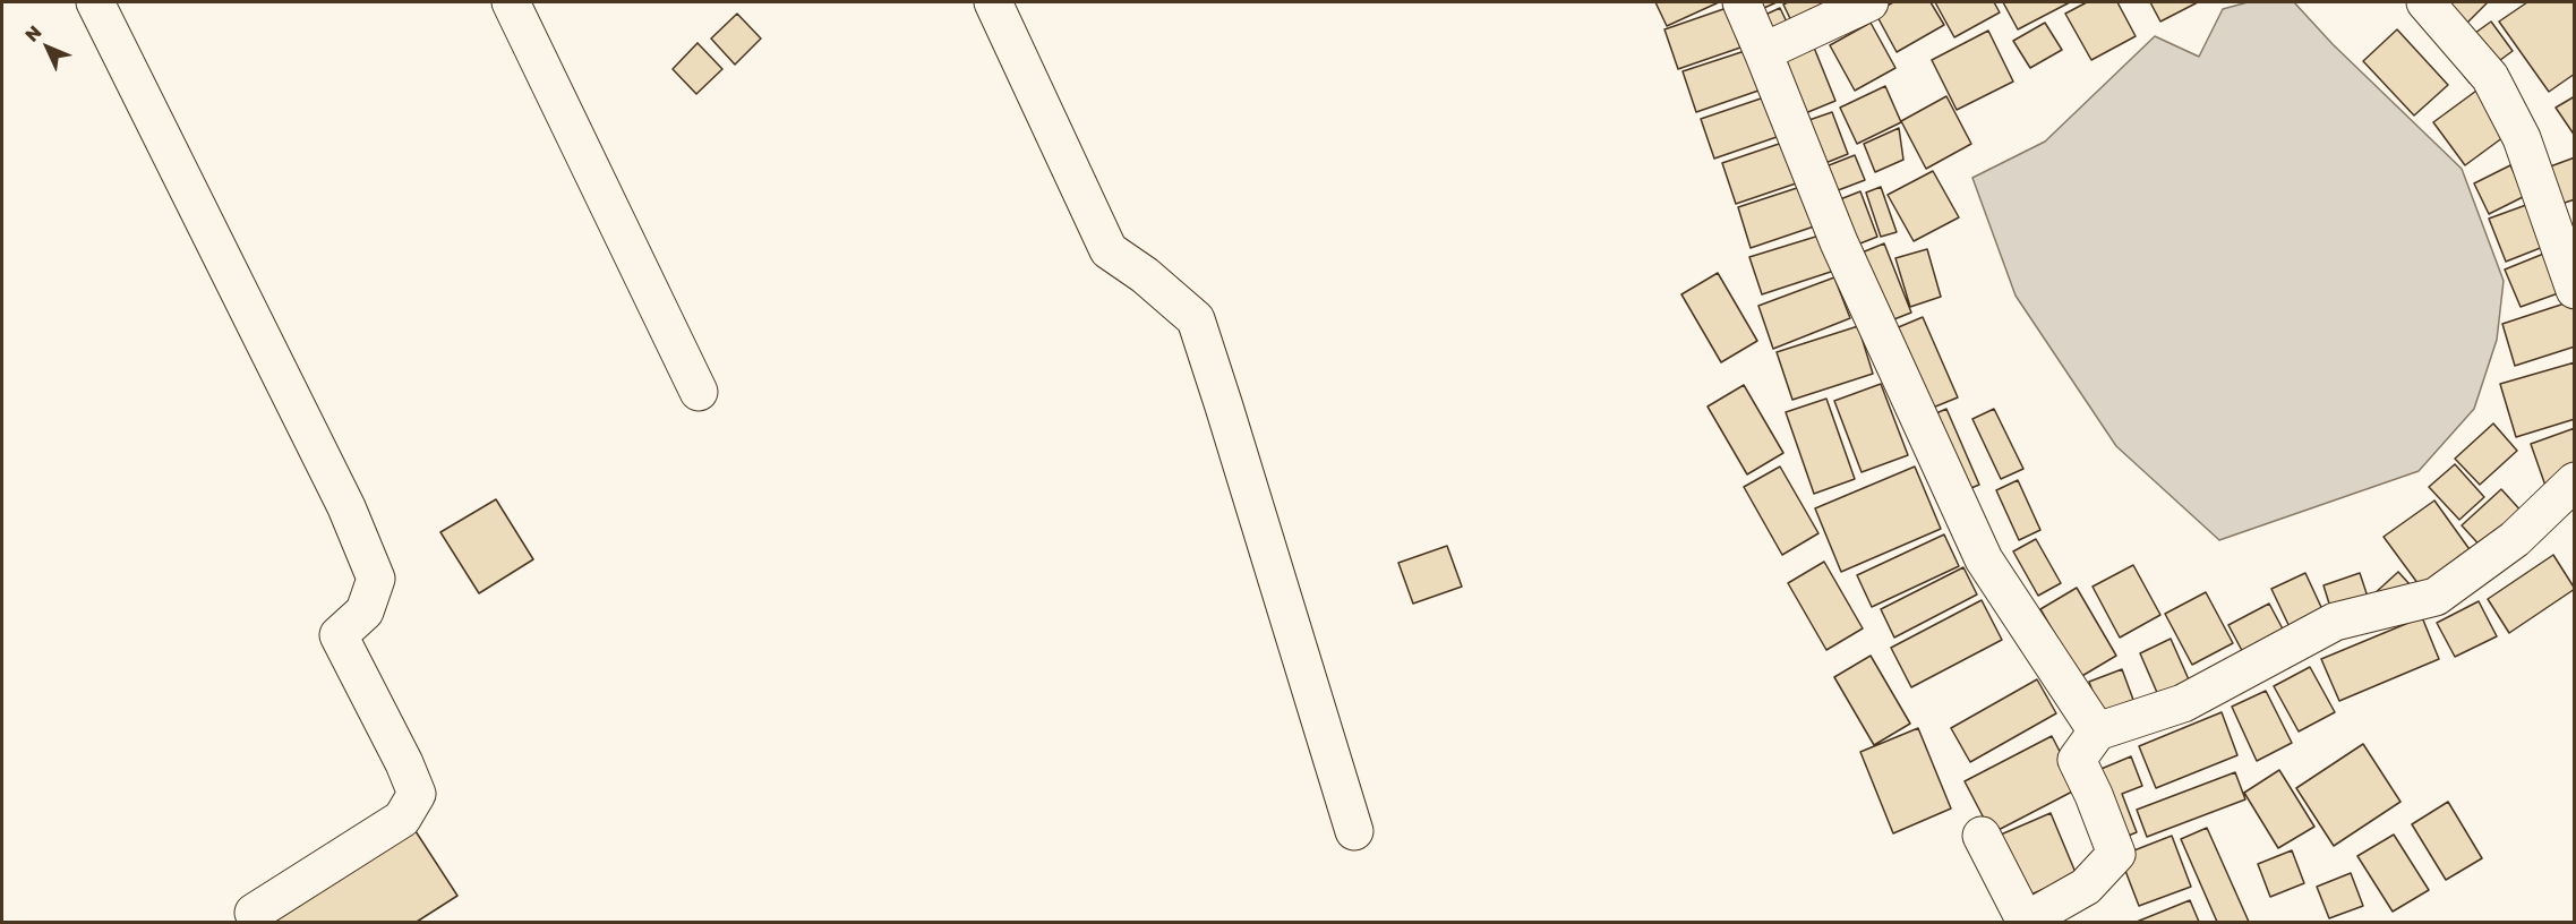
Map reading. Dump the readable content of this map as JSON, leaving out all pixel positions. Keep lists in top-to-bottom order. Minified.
{"north":"top left"}
